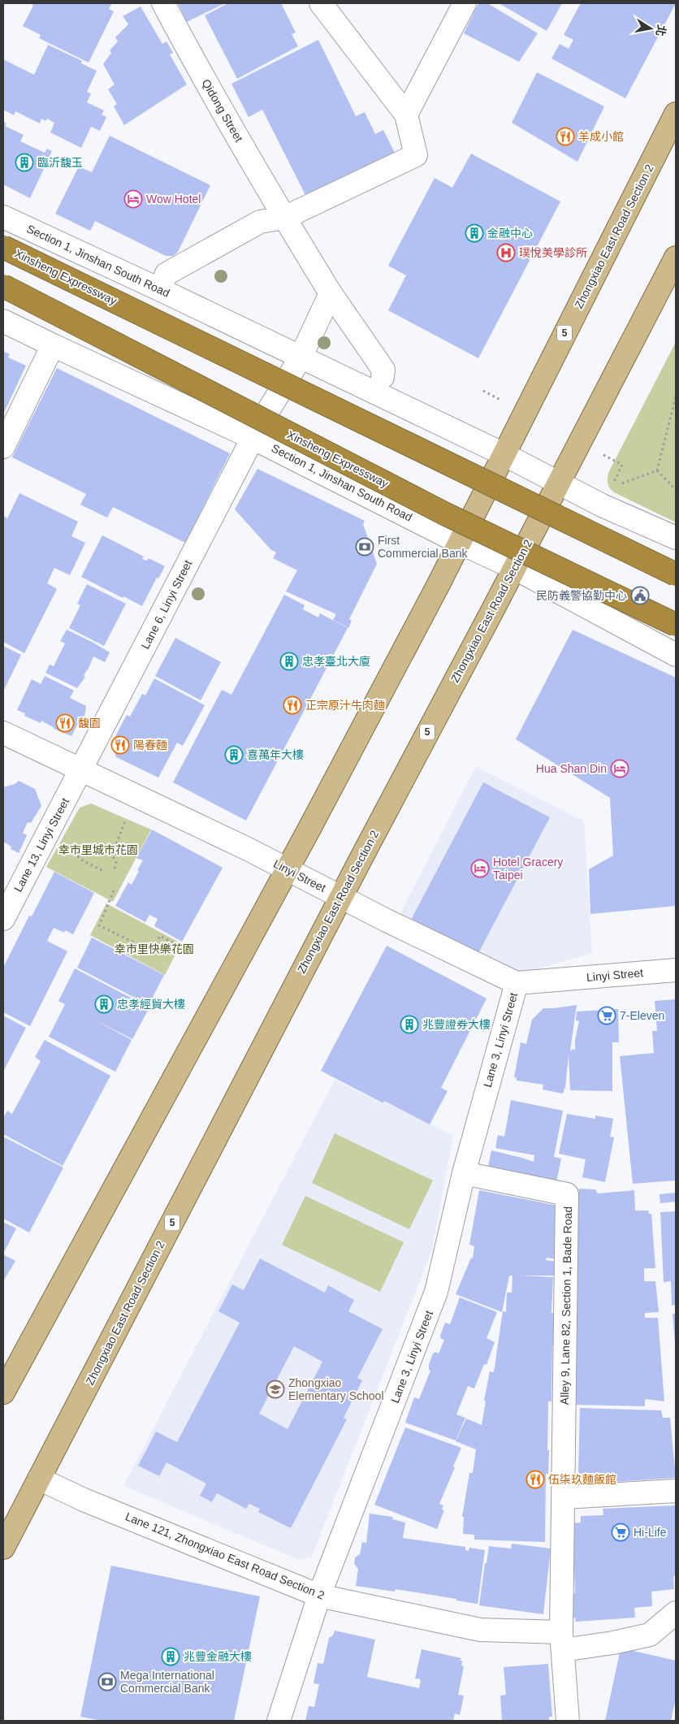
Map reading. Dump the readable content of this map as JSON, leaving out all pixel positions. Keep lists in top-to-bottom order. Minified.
{"streets":{"highway":["Xinsheng Expressway"],"main road":["Zhongxiao East Road Section 2","5"],"street":["Qidong Street","Section 1, Jinshan South Road","Lane 6, Linyi Street","Lane 13, Linyi Street","Linyi Street","Lane 3, Linyi Street","Alley 9, Lane 82, Section 1, Bade Road","Lane 121, Zhongxiao East Road Section 2"]},"crossings":[["Qidong Street","Lane 6, Linyi Street"],["Zhongxiao East Road Section 2","Section 1, Jinshan South Road"],["Zhongxiao East Road Section 2","Linyi Street"],["Zhongxiao East Road Section 2","Lane 121, Zhongxiao East Road Section 2"],["Section 1, Jinshan South Road","Lane 6, Linyi Street"],["Lane 6, Linyi Street","Lane 13, Linyi Street"],["Lane 6, Linyi Street","Linyi Street"],["Lane 13, Linyi Street","Linyi Street"],["Linyi Street","Lane 3, Linyi Street"],["Lane 3, Linyi Street","Alley 9, Lane 82, Section 1, Bade Road"],["Lane 3, Linyi Street","Lane 121, Zhongxiao East Road Section 2"]],"parks":["幸市里城市花園","幸市里快樂花園"],"places":{"restaurant":["羊成小館","正宗原汁牛肉麵","馥園","陽春麵","伍柒玖麵飯館"],"building":["臨沂馥玉","金融中心","忠孝臺北大廈","喜萬年大樓","忠孝經貿大樓","兆豐證券大樓","兆豐金融大樓"],"hotel":["Wow Hotel","Hua Shan Din","Hotel Gracery Taipei"],"hospital":["璞悅美學診所"],"bank":["First Commercial Bank","Mega International Commercial Bank"],"public building":["民防義警協勤中心"],"supermarket":["7-Eleven","Hi-Life"],"school or university":["Zhongxiao Elementary School"]},"north":"right"}
